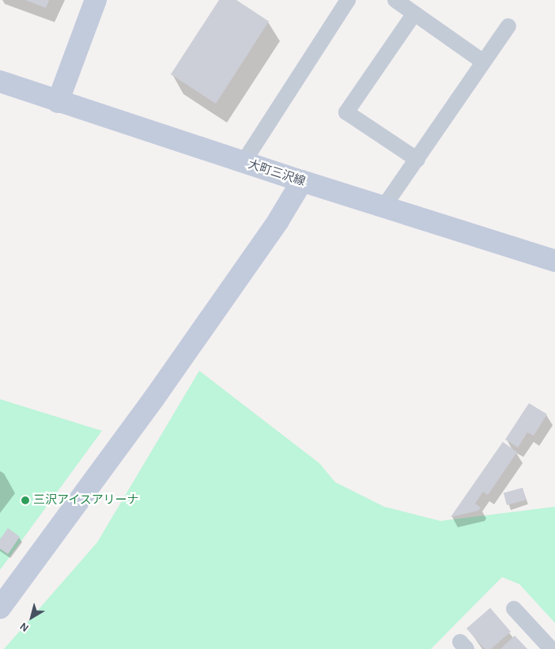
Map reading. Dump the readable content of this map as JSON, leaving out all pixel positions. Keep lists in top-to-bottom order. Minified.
{"streets":{"street":["大町三沢線"]},"places":["三沢アイスアリーナ"],"north":"bottom left"}
